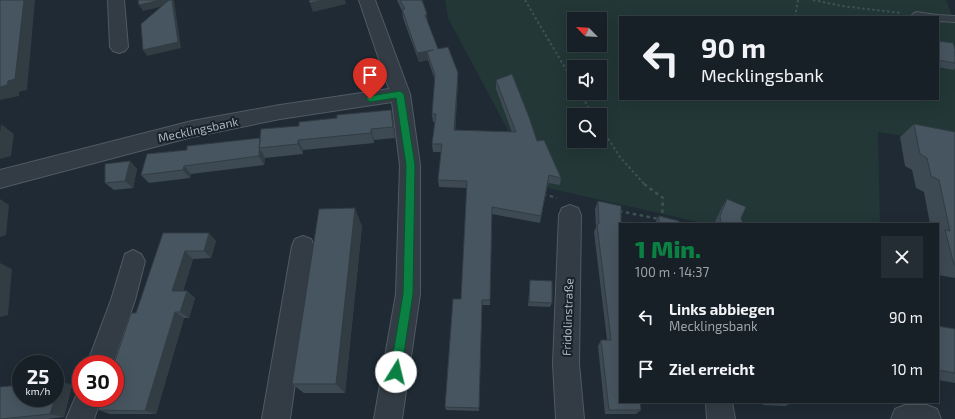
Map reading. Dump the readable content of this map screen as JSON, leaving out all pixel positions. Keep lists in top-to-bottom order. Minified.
{"streets":{"street":["Mecklingsbank","Fridolinstraße"]},"north":"top left","page":{"turn":["90 m","Mecklingsbank"],"heading":["1 Min.","100 m · 14:37"],"list":[{"name":"Links abbiegen","note":"Mecklingsbank","value":"90 m"},{"name":"Ziel erreicht","value":"10 m"}],"speed":"25 km/h","limit":"30"}}
